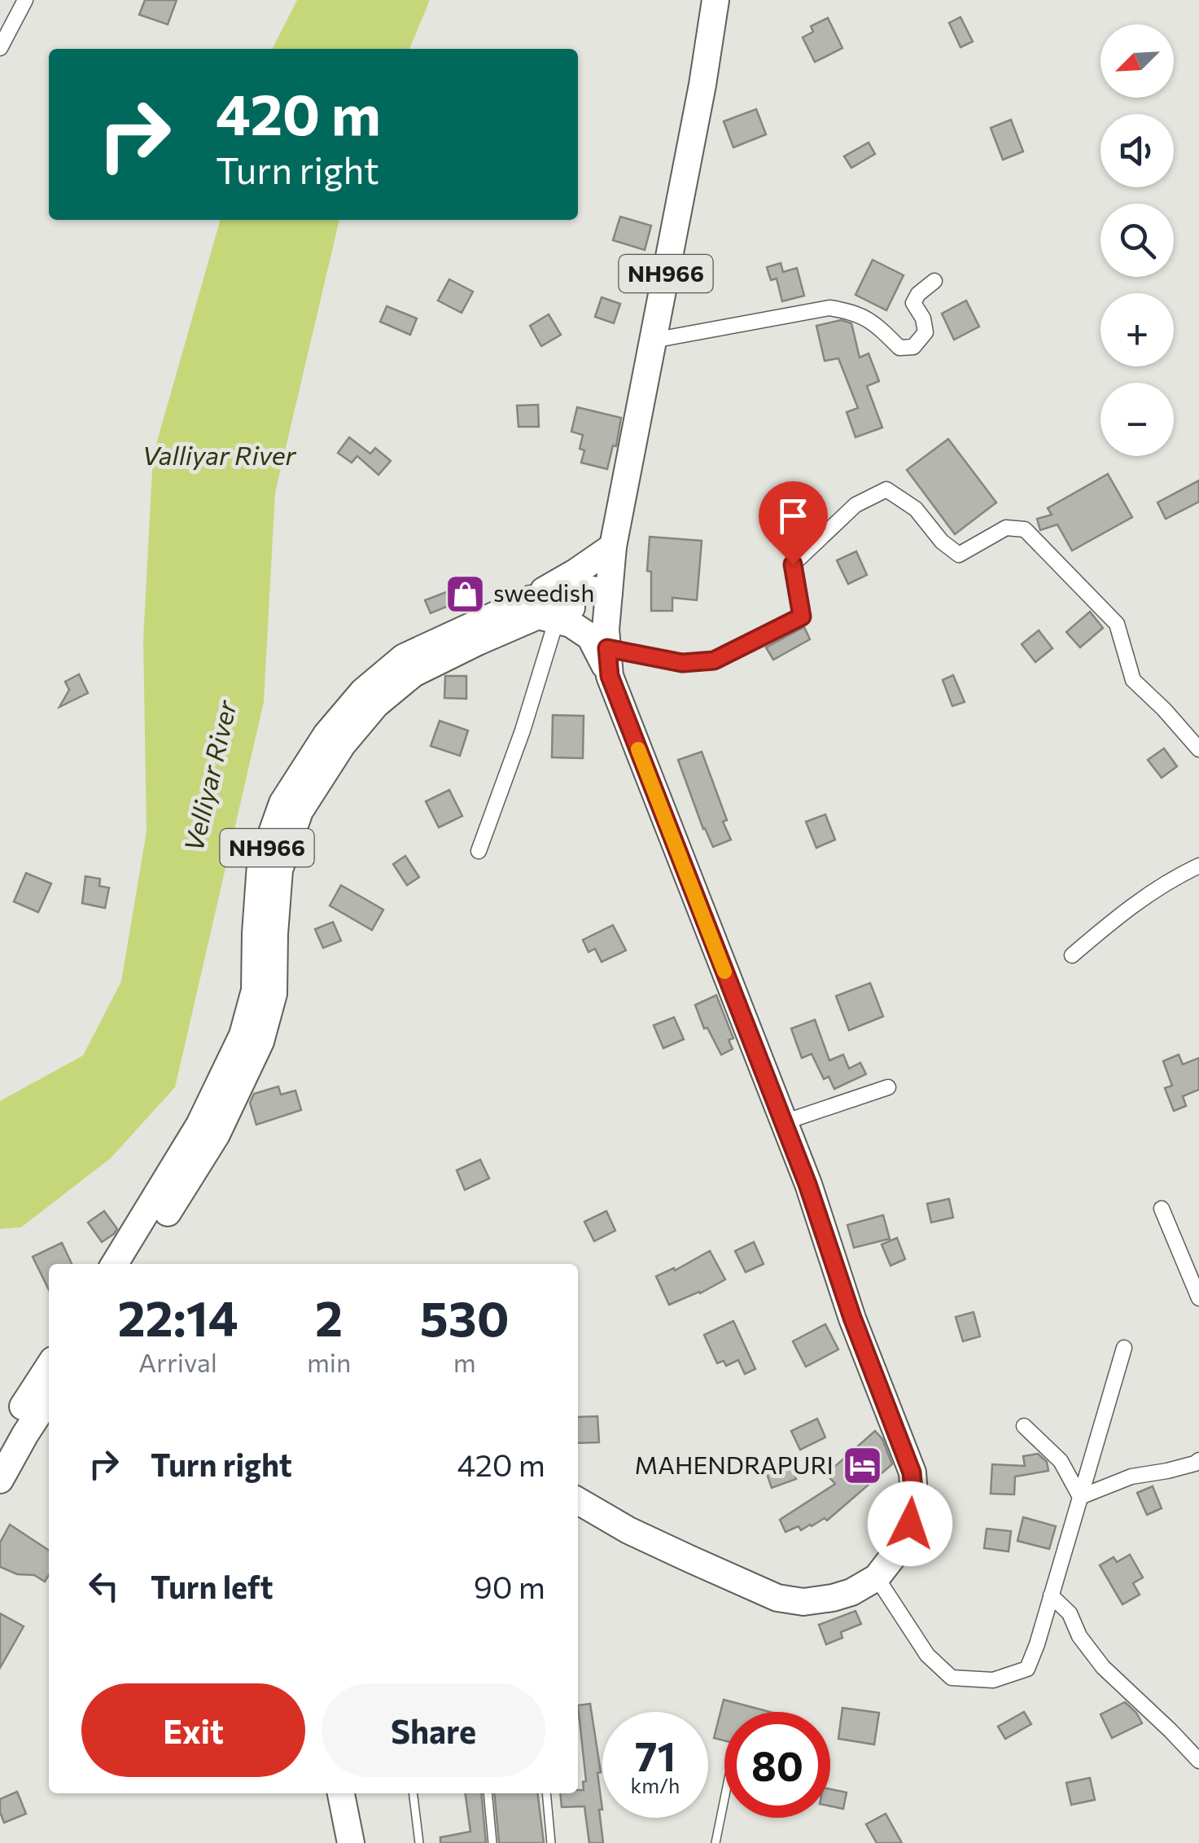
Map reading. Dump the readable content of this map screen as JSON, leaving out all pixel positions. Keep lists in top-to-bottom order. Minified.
{"streets":{"highway":["NH966"]},"water":["Valliyar River","Velliyar River"],"places":{"shop":["sweedish"],"hotel":["MAHENDRAPURI"]},"north":"bottom left","page":{"map_buttons":["+","−"],"turn":["420 m","Turn right"],"eta":["22:14","Arrival","2","min","530","m"],"list":[{"name":"Turn right","value":"420 m"},{"name":"Turn left","value":"90 m"}],"buttons":["Exit","Share"],"speed":"71 km/h","limit":"80"}}
